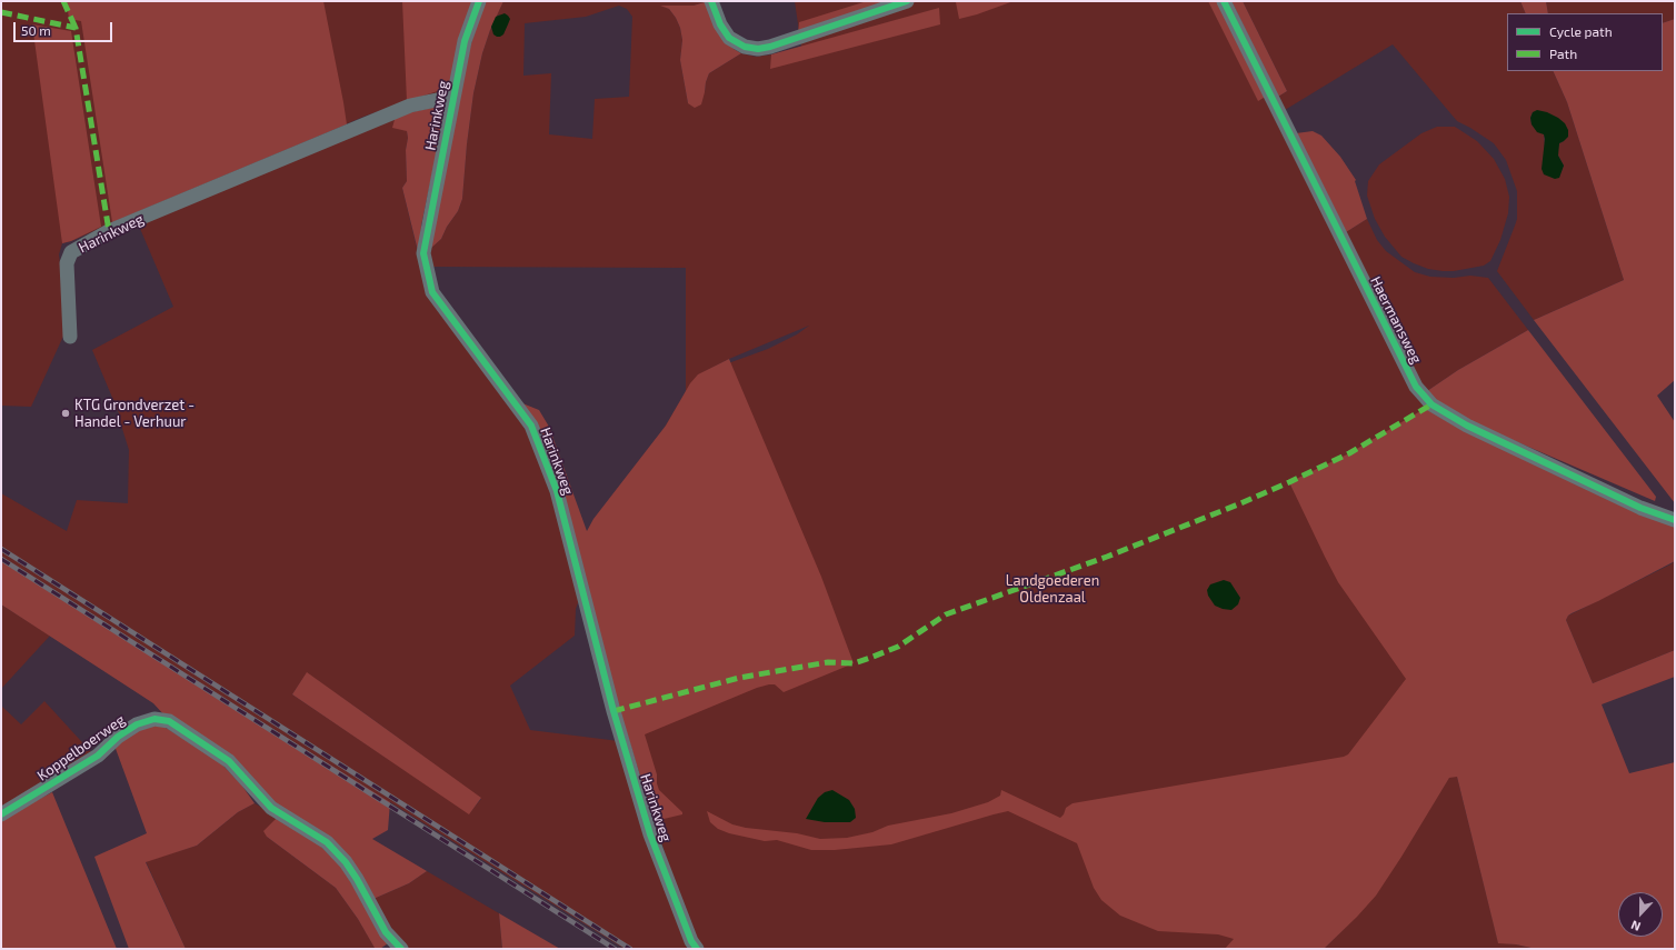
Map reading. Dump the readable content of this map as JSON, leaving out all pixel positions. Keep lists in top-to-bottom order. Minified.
{"streets":{"street":["Harinkweg","Haermansweg","Koppelboerweg"]},"parks":["Landgoederen Oldenzaal"],"places":["KTG Grondverzet - Handel - Verhuur"],"legend":["Cycle path","Path"],"scale_bar":"50 m","north":"bottom"}
